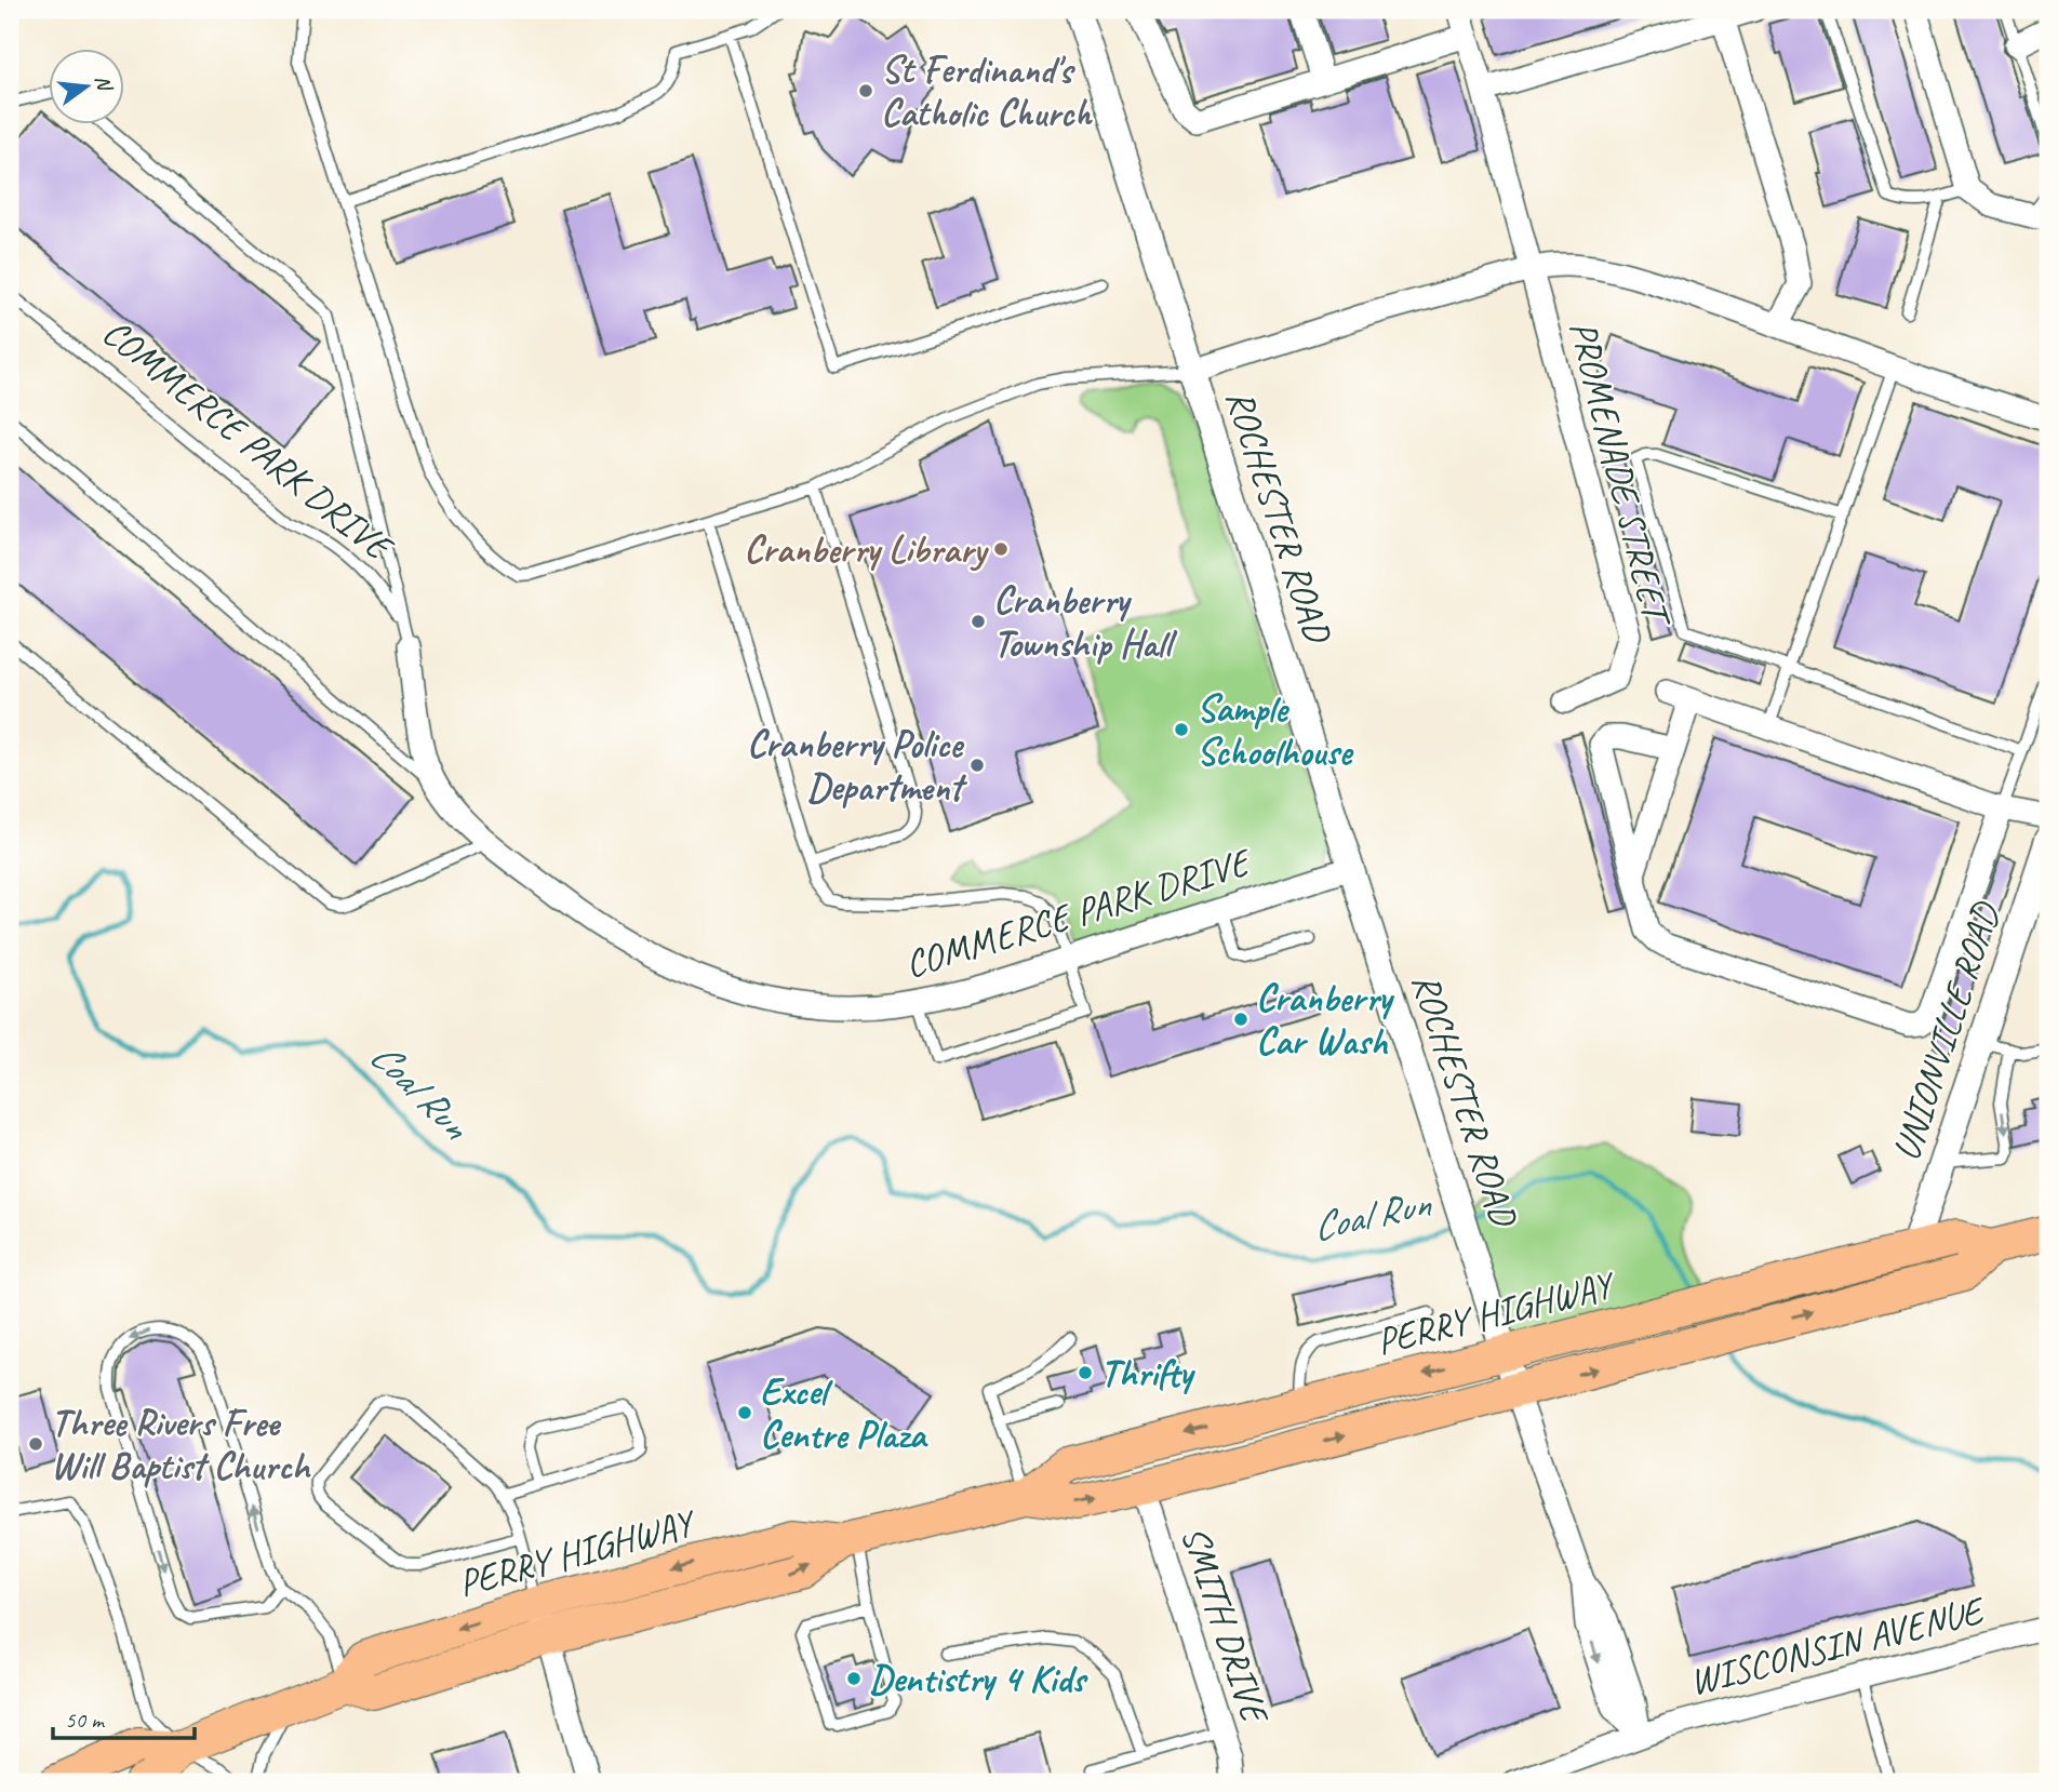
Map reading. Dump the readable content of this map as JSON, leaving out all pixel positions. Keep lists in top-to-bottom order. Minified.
{"streets":{"main road":["PERRY HIGHWAY"],"street":["COMMERCE PARK DRIVE","PROMENADE STREET","ROCHESTER ROAD","UNIONVILLE ROAD","SMITH DRIVE","WISCONSIN AVENUE"]},"crossings":[["COMMERCE PARK DRIVE","ROCHESTER ROAD"],["ROCHESTER ROAD","PERRY HIGHWAY"],["UNIONVILLE ROAD","PERRY HIGHWAY"],["PERRY HIGHWAY","SMITH DRIVE"]],"water":["Coal Run"],"places":["St Ferdinand's Catholic Church","Cranberry Library","Cranberry Township Hall","Sample Schoolhouse","Cranberry Police Department","Cranberry Car Wash","Thrifty","Excel Centre Plaza","Three Rivers Free Will Baptist Church","Dentistry 4 Kids"],"scale_bar":"50 m","north":"right"}
